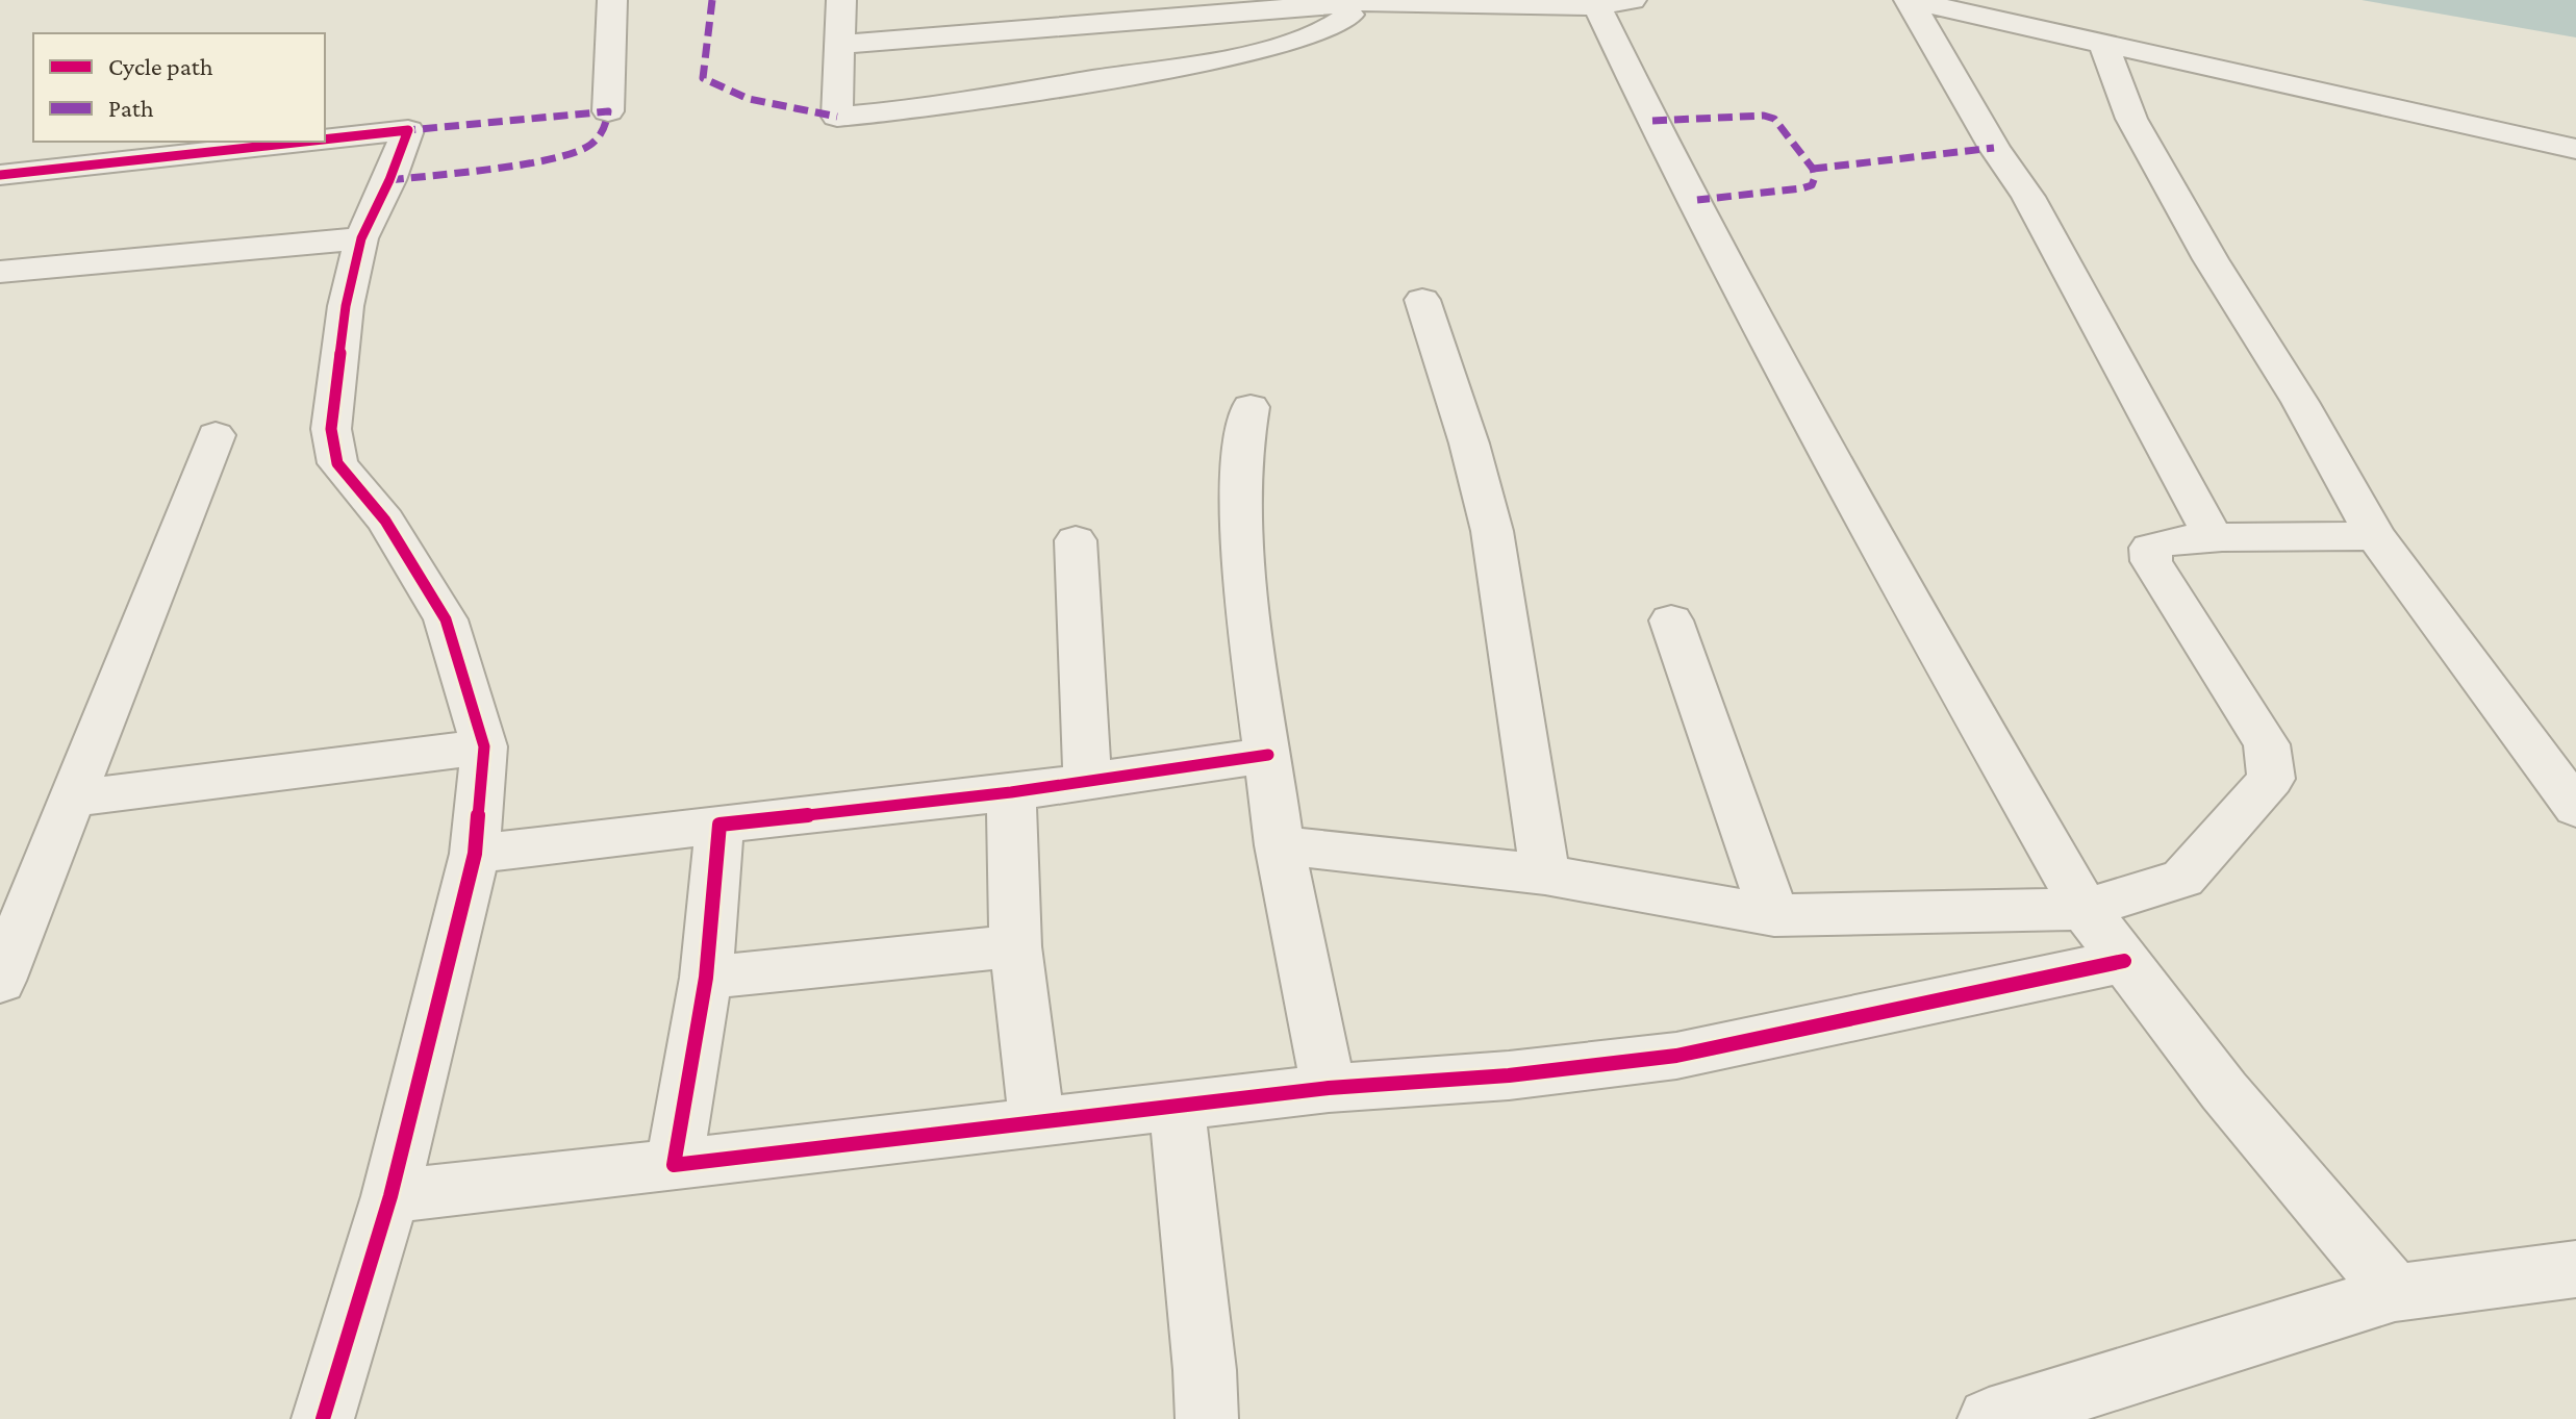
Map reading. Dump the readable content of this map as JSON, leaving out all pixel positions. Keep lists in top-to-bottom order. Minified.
{"legend":["Cycle path","Path"]}
